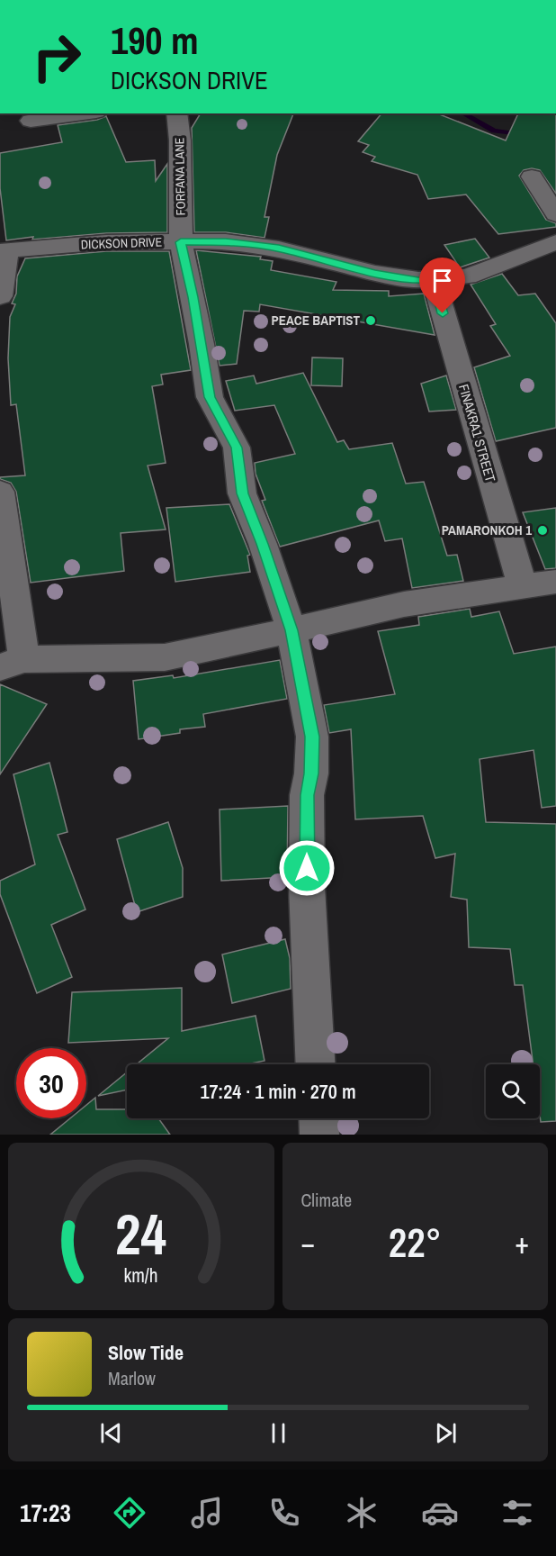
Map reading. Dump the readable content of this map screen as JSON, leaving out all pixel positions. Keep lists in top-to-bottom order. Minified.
{"streets":{"street":["FORFANA LANE","DICKSON DRIVE","FINAKRA1 STREET"]},"crossings":[["FORFANA LANE","DICKSON DRIVE"],["DICKSON DRIVE","FINAKRA1 STREET"]],"places":["PEACE BAPTIST","PAMARONKOH 1"],"page":{"turn":["190 m","DICKSON DRIVE"],"limit":"30","trip":"17:24 · 1 min · 270 m","tile":"Climate","heat":["−","22°","+"],"song":["Slow Tide","Marlow"],"tabs":"17:23","gauge":["24","km/h"]}}
